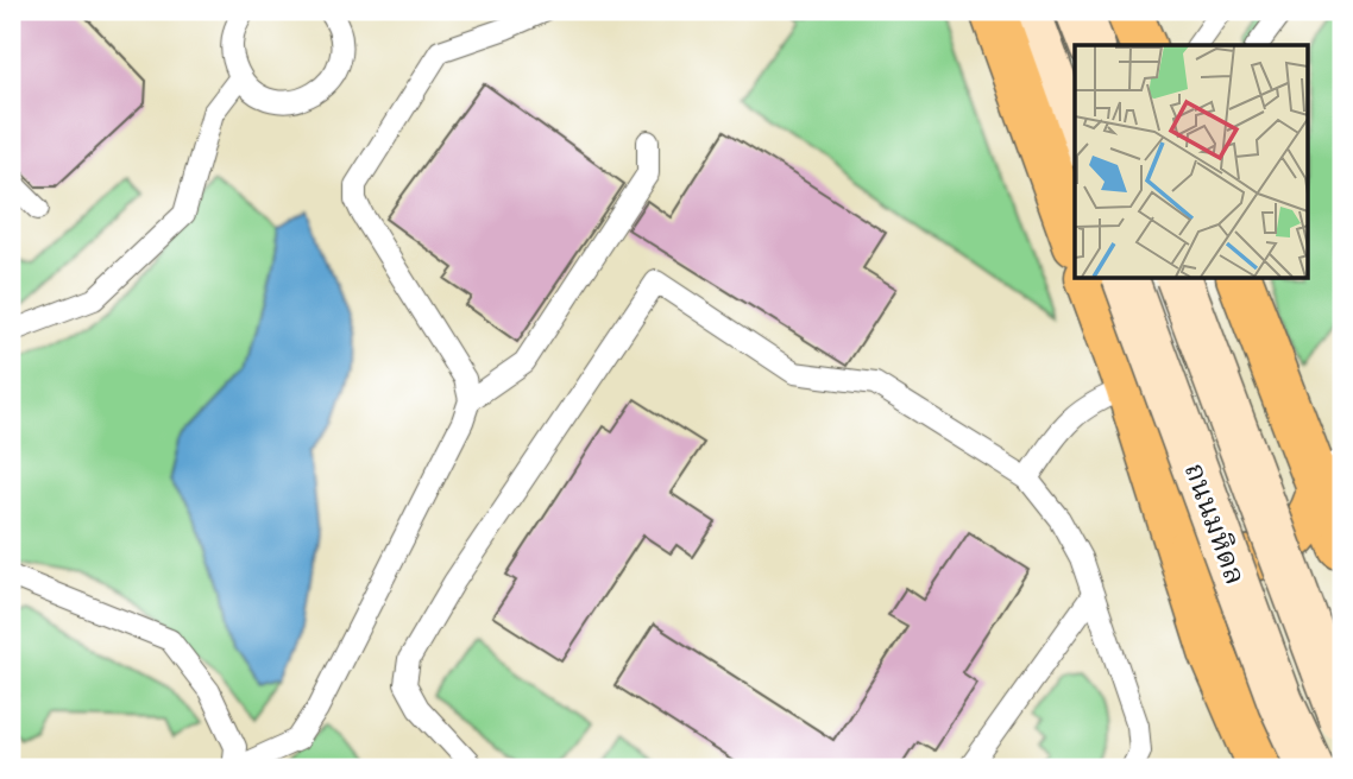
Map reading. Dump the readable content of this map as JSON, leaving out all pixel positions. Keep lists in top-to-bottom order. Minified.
{"streets":{"main road":["ถนนมหิดล"]}}
